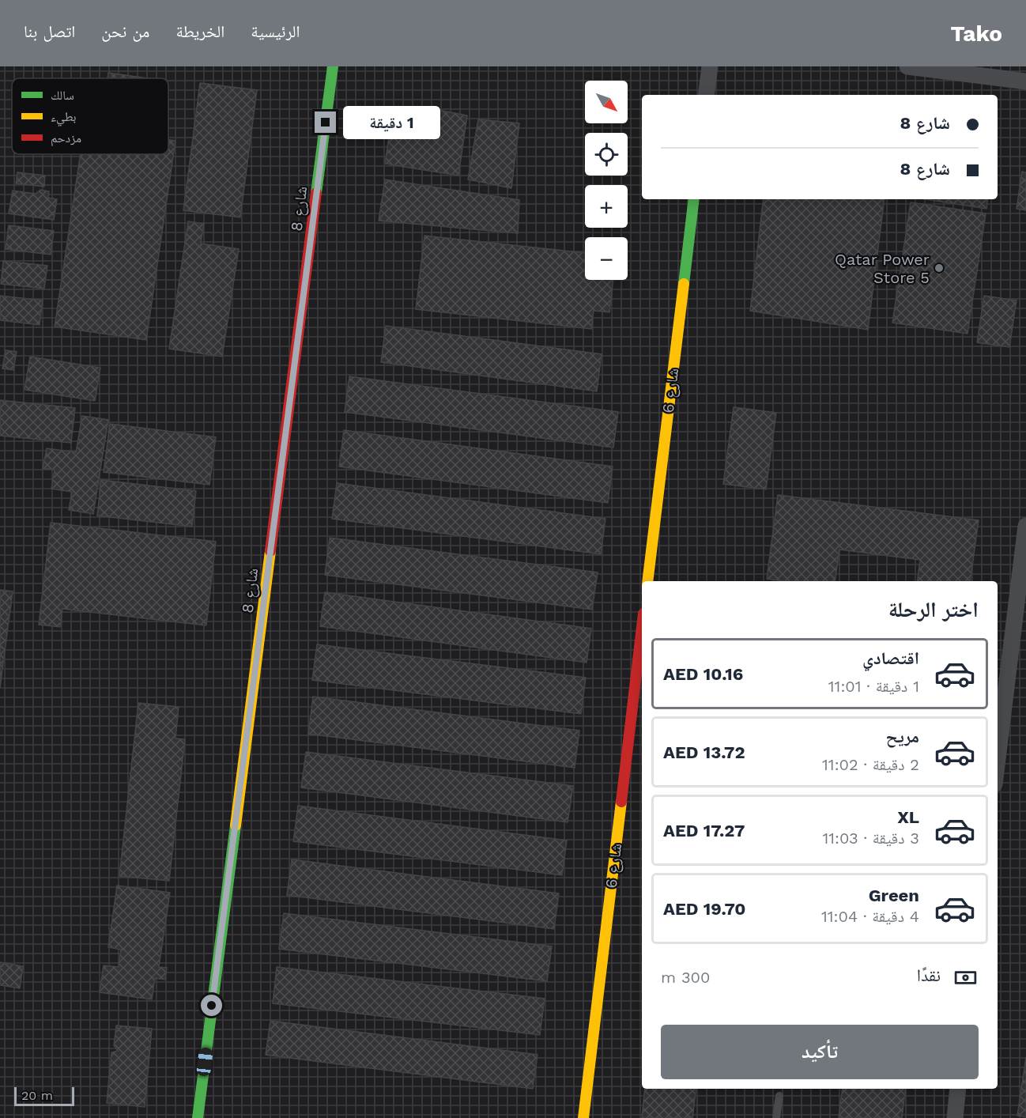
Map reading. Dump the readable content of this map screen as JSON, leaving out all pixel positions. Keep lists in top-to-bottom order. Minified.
{"streets":{"street":["شارع 8","شارع 6"]},"places":["Qatar Power Store 5"],"legend":["سالك","بطيء","مزدحم"],"scale_bar":"20 m","north":"bottom right","page":{"header":"Tako","nav":["الرئيسية","الخريطة","من نحن","اتصل بنا"],"map_buttons":["+","−"],"banner":["شارع 8","شارع 8"],"bubble":"1 دقيقة","heading":"اختر الرحلة","list":[{"name":"اقتصادي","note":"1 دقيقة · 11:01","value":"AED 10.16"},{"name":"مريح","note":"2 دقيقة · 11:02","value":"AED 13.72"},{"name":"XL","note":"3 دقيقة · 11:03","value":"AED 17.27"},{"name":"Green","note":"4 دقيقة · 11:04","value":"AED 19.70"}],"pay":["نقدًا","300 m"],"buttons":"تأكيد","scale":"20 m"}}
